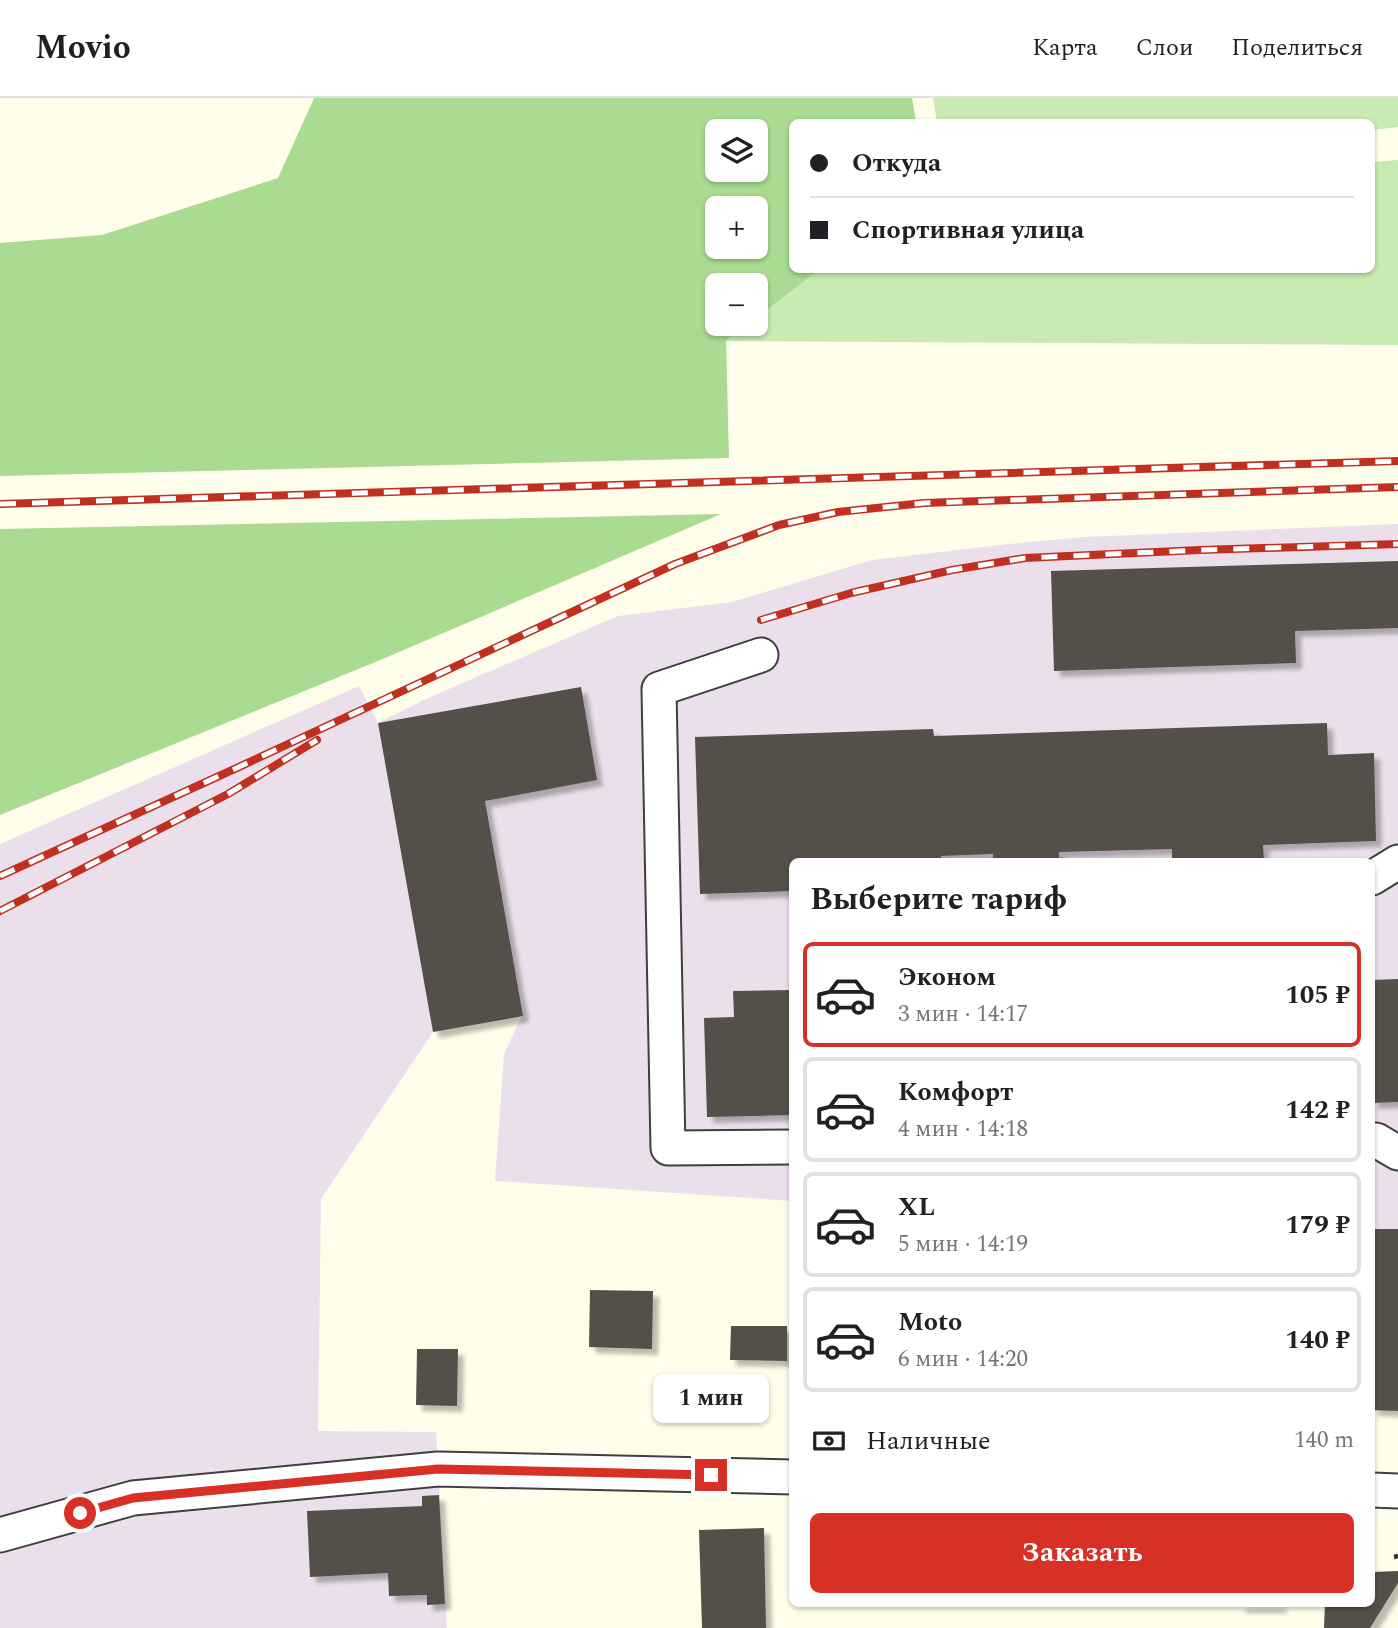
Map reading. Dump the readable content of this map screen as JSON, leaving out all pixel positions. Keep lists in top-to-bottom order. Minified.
{"page":{"header":"Movio","nav":["Карта","Слои","Поделиться"],"map_buttons":["+","−"],"banner":["Откуда","Спортивная улица"],"heading":"Выберите тариф","list":[{"name":"Эконом","note":"3 мин · 14:17","value":"105 ₽"},{"name":"Комфорт","note":"4 мин · 14:18","value":"142 ₽"},{"name":"XL","note":"5 мин · 14:19","value":"179 ₽"},{"name":"Moto","note":"6 мин · 14:20","value":"140 ₽"}],"bubble":"1 мин","pay":["Наличные","140 m"],"buttons":"Заказать"}}
